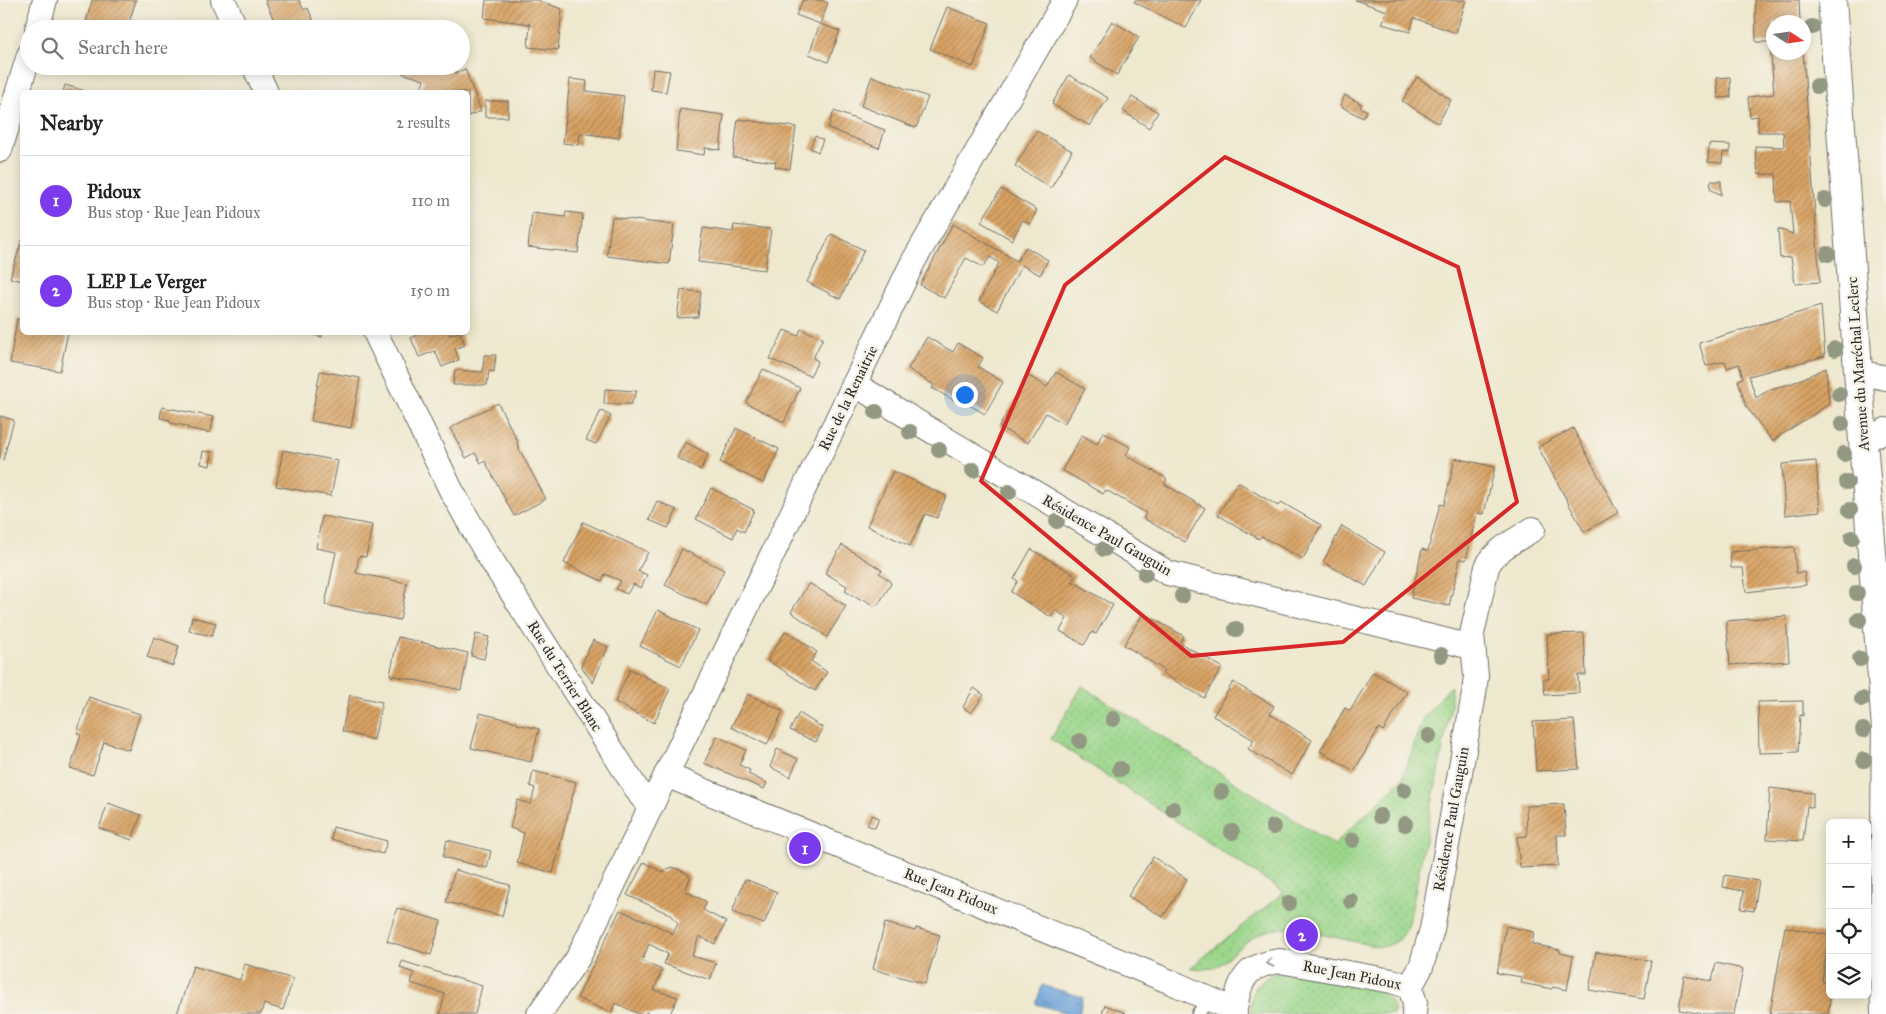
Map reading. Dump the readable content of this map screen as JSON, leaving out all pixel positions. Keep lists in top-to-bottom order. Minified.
{"streets":{"main road":["Avenue du Maréchal Leclerc"],"street":["Rue de la Renaitrie","Résidence Paul Gauguin","Rue du Terrier Blanc","Rue Jean Pidoux"]},"crossings":[["Rue de la Renaitrie","Résidence Paul Gauguin"],["Rue de la Renaitrie","Rue du Terrier Blanc"],["Rue de la Renaitrie","Rue Jean Pidoux"],["Résidence Paul Gauguin","Rue Jean Pidoux"]],"north":"right","page":{"search":"Search here","heading":["Nearby","2 results"],"list":[{"mark":"1","name":"Pidoux","note":"Bus stop · Rue Jean Pidoux","value":"110 m"},{"mark":"2","name":"LEP Le Verger","note":"Bus stop · Rue Jean Pidoux","value":"150 m"}],"map_buttons":["+","−"],"pins":["1","2"]}}
